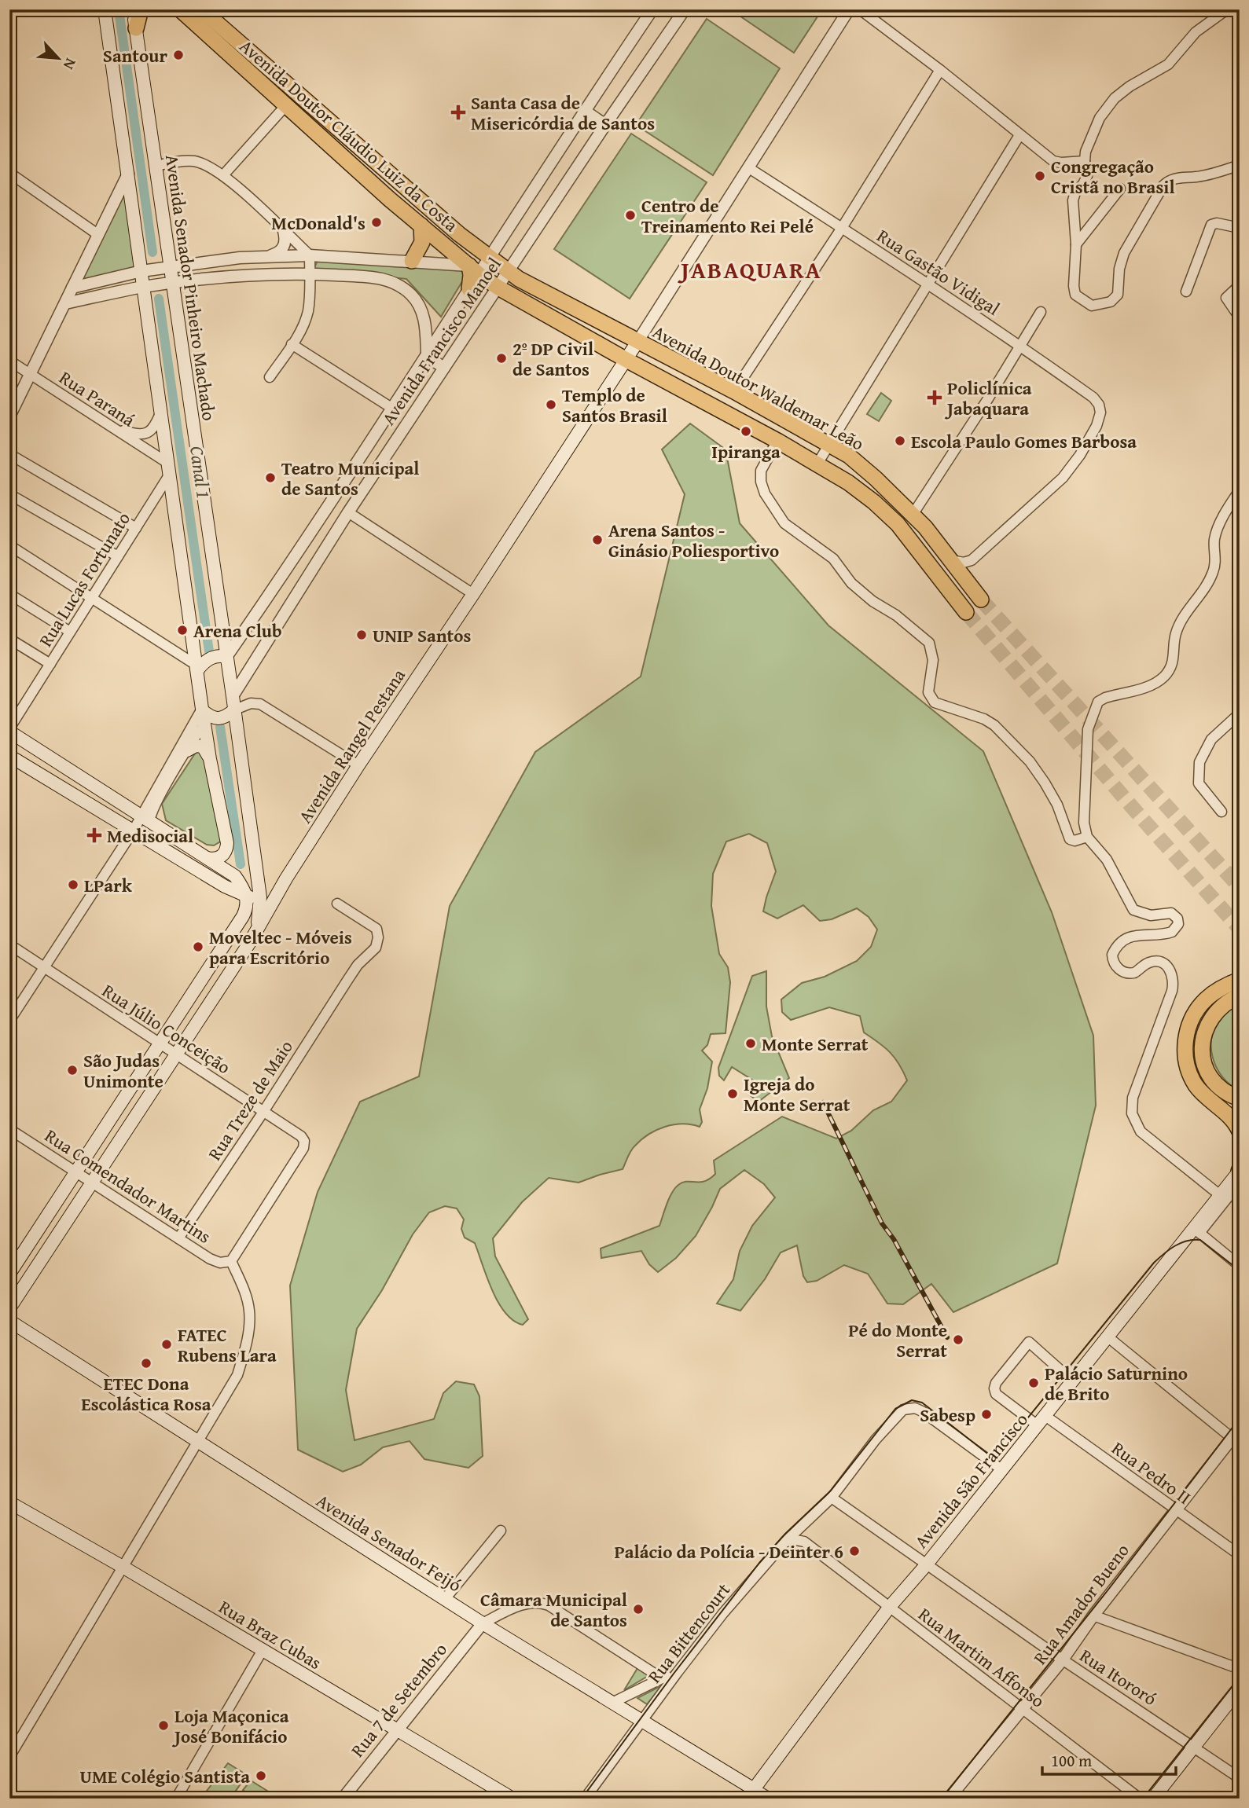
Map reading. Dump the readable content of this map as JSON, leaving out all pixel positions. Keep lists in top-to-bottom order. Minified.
{"streets":{"main road":["Avenida Doutor Cláudio Luiz da Costa","Avenida Senador Pinheiro Machado","Avenida Doutor Waldemar Leão","Avenida Rangel Pestana","Avenida São Francisco","Avenida Senador Feijó","Rua Braz Cubas"],"street":["Rua Gastão Vidigal","Avenida Francisco Manoel","Rua Paraná","Rua Lucas Fortunato","Rua Júlio Conceição","Rua Treze de Maio","Rua Comendador Martins","Rua Pedro II","Rua Amador Bueno","Rua Bittencourt","Rua Martim Affonso","Rua Itororó","Rua 7 de Setembro"]},"crossings":[["Avenida Doutor Cláudio Luiz da Costa","Avenida Francisco Manoel"],["Avenida Doutor Cláudio Luiz da Costa","Avenida Doutor Waldemar Leão"],["Rua Gastão Vidigal","Avenida Doutor Waldemar Leão"],["Rua Gastão Vidigal","Avenida Rangel Pestana"],["Avenida Senador Pinheiro Machado","Avenida Francisco Manoel"],["Avenida Senador Pinheiro Machado","Avenida Rangel Pestana"],["Avenida Francisco Manoel","Avenida Doutor Waldemar Leão"],["Avenida Doutor Waldemar Leão","Avenida Rangel Pestana"],["Rua Paraná","Rua Lucas Fortunato"],["Avenida Rangel Pestana","Rua Júlio Conceição"],["Avenida Rangel Pestana","Rua Comendador Martins"],["Rua Júlio Conceição","Rua Treze de Maio"],["Rua Júlio Conceição","Rua Comendador Martins"],["Rua Treze de Maio","Rua Comendador Martins"],["Rua Pedro II","Avenida São Francisco"],["Rua Pedro II","Rua Amador Bueno"],["Avenida São Francisco","Avenida Senador Feijó"],["Avenida São Francisco","Rua Bittencourt"],["Avenida São Francisco","Rua Martim Affonso"],["Avenida São Francisco","Rua Itororó"],["Avenida Senador Feijó","Rua Bittencourt"],["Avenida Senador Feijó","Rua 7 de Setembro"],["Rua Amador Bueno","Rua Martim Affonso"],["Rua Amador Bueno","Rua Itororó"],["Rua Bittencourt","Rua Itororó"],["Rua Braz Cubas","Rua 7 de Setembro"]],"districts":["JABAQUARA"],"water":["Canal 1"],"places":{"other":["Santour","Congregação Cristã no Brasil","Centro de Treinamento Rei Pelé","McDonald's","2º DP Civil de Santos","Templo de Santos Brasil","Ipiranga","Escola Paulo Gomes Barbosa","Teatro Municipal de Santos","Arena Santos - Ginásio Poliesportivo","Arena Club","UNIP Santos","LPark","Moveltec - Móveis para Escritório","Monte Serrat","São Judas Unimonte","Igreja do Monte Serrat","Pé do Monte Serrat","FATEC Rubens Lara","ETEC Dona Escolástica Rosa","Palácio Saturnino de Brito","Sabesp","Palácio da Polícia - Deinter 6","Câmara Municipal de Santos","Loja Maçonica José Bonifácio","UME Colégio Santista"],"health":["Santa Casa de Misericórdia de Santos","Policlínica Jabaquara","Medisocial"]},"scale_bar":"100 m","north":"bottom right"}
